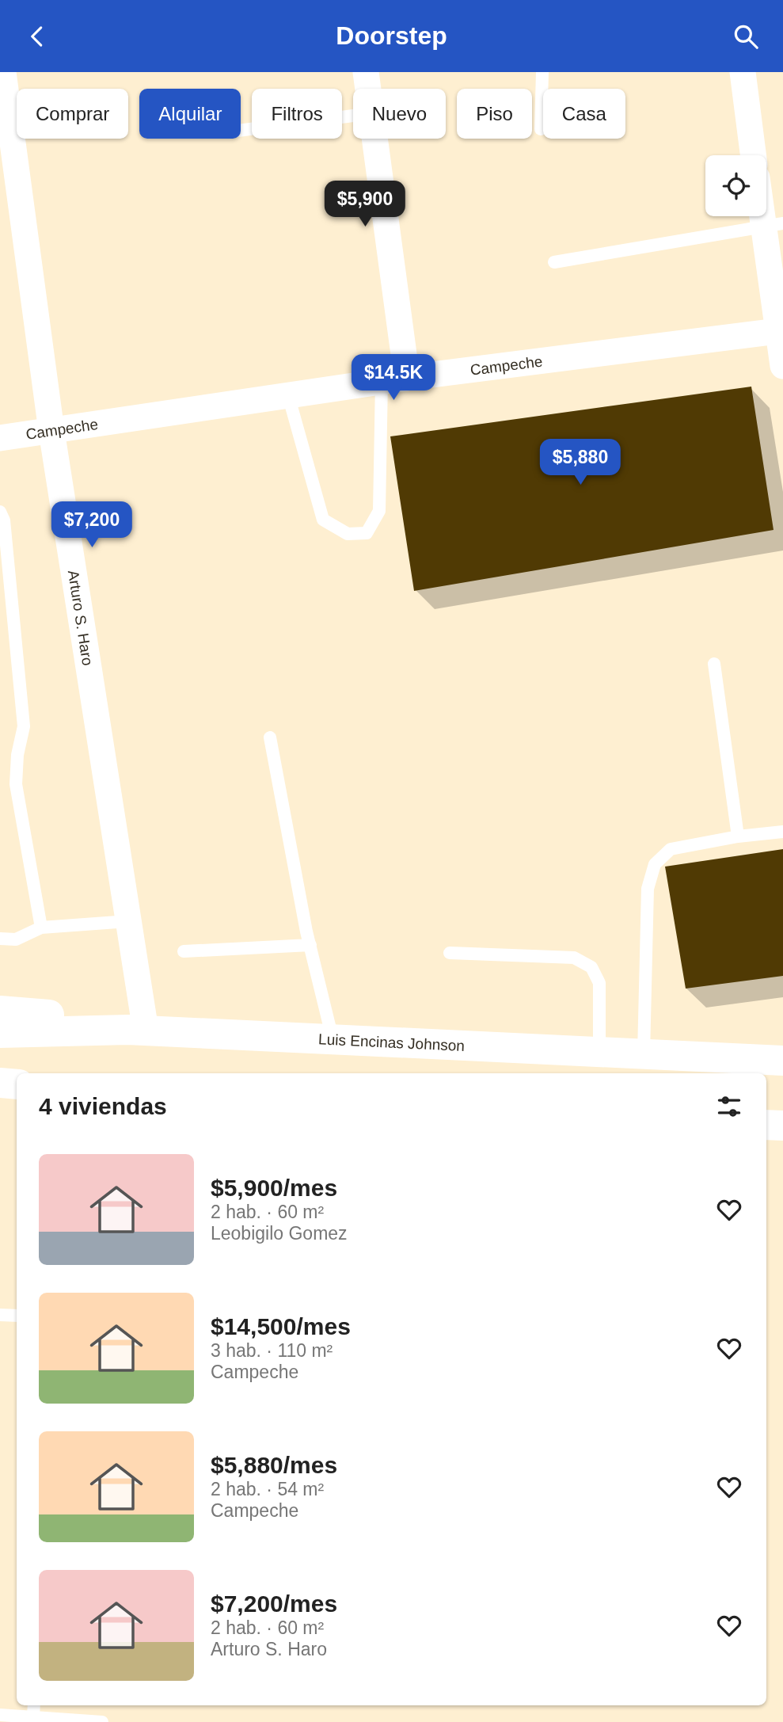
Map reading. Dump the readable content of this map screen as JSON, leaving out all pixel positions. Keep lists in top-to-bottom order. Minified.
{"streets":{"main road":["Luis Encinas Johnson"],"street":["Campeche","Arturo S. Haro"]},"crossings":[["Campeche","Arturo S. Haro"],["Arturo S. Haro","Luis Encinas Johnson"]],"page":{"header":"Doorstep","chip":["Comprar","Alquilar","Filtros","Nuevo","Piso","Casa"],"price":["$5,900","$14.5K","$5,880","$7,200"],"heading":"4 viviendas","list":[{"name":"$5,900/mes","note":"2 hab. · 60 m² · Leobigilo Gomez"},{"name":"$14,500/mes","note":"3 hab. · 110 m² · Campeche"},{"name":"$5,880/mes","note":"2 hab. · 54 m² · Campeche"},{"name":"$7,200/mes","note":"2 hab. · 60 m² · Arturo S. Haro"}]}}
